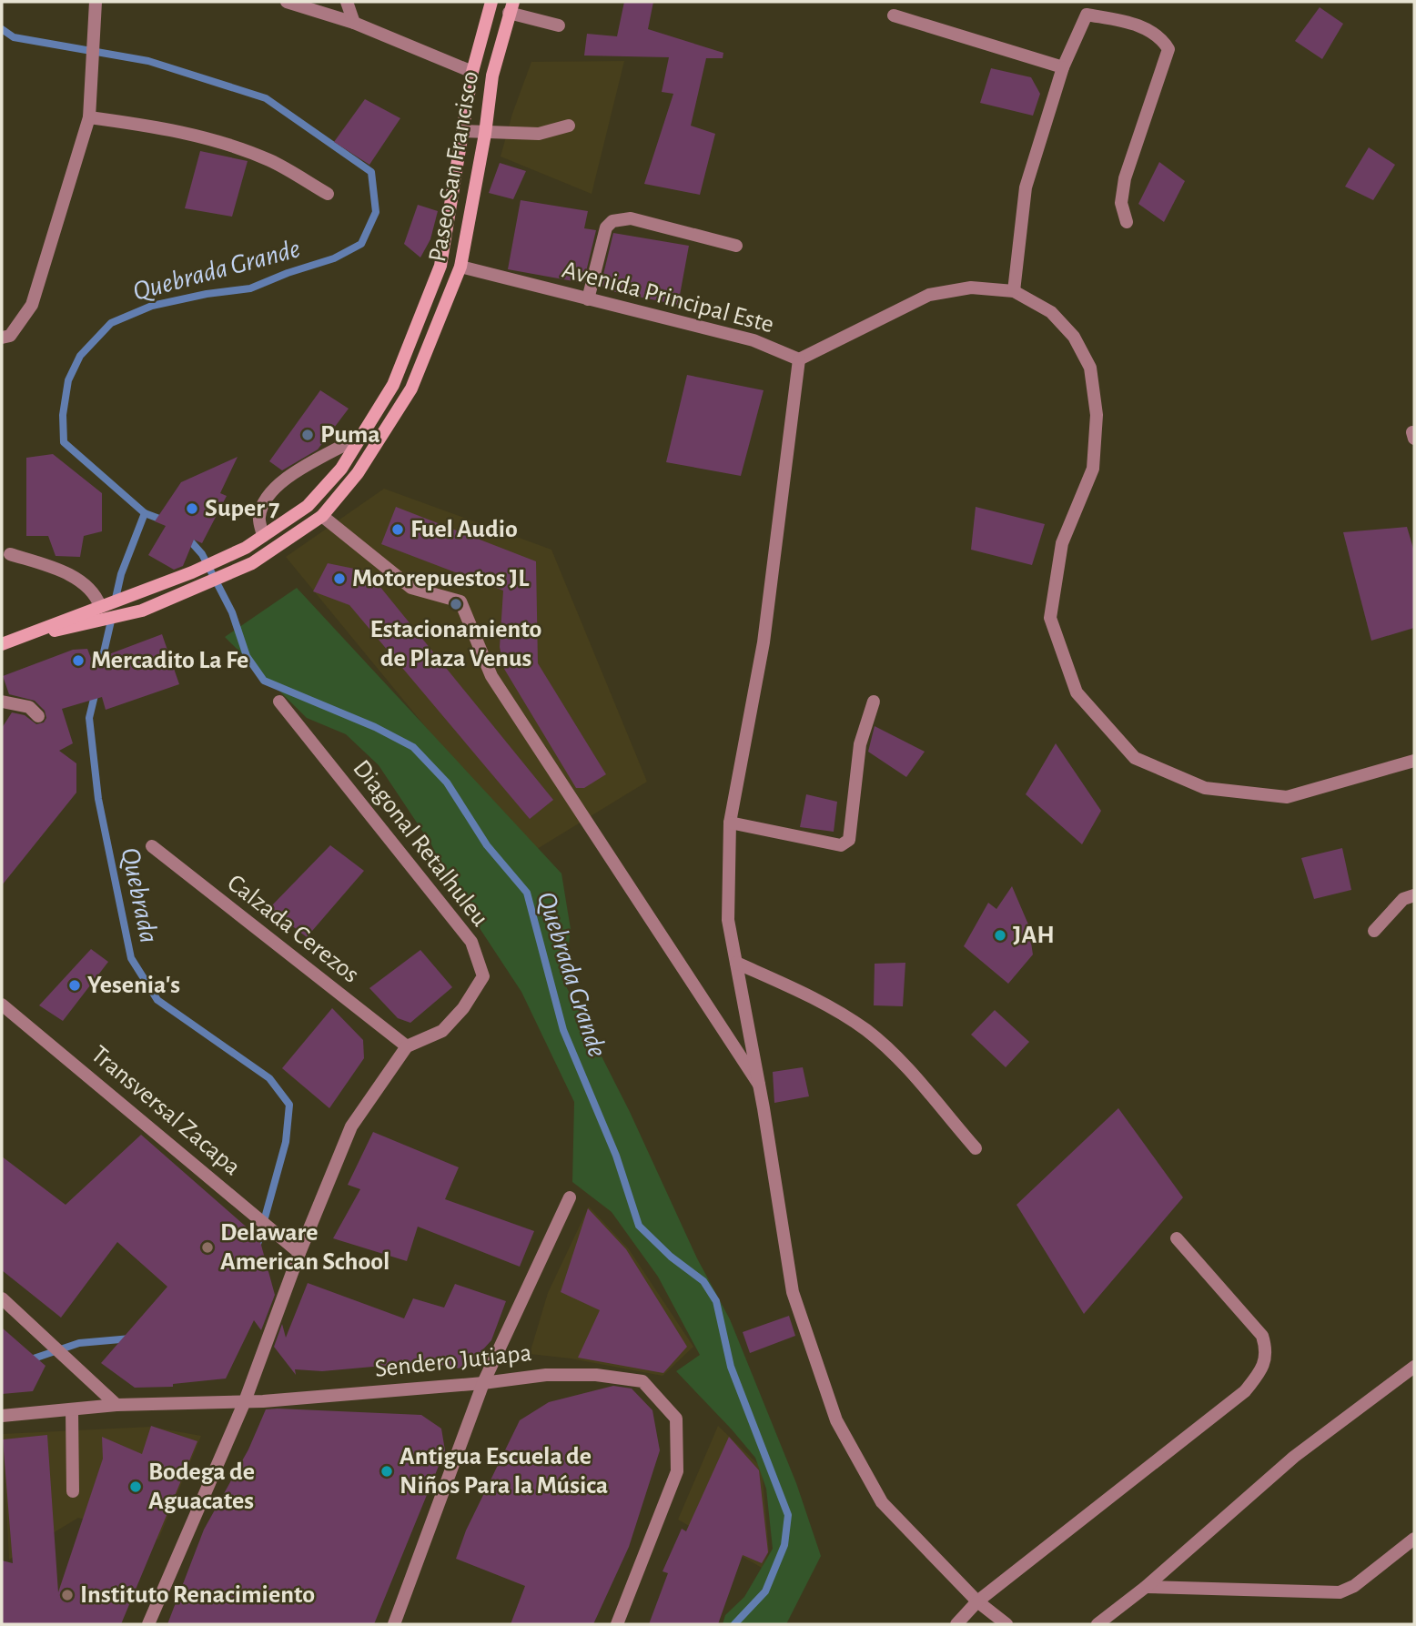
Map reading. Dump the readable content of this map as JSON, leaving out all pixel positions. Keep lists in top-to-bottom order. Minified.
{"streets":{"street":["Paseo San Francisco","Avenida Principal Este","Diagonal Retalhuleu","Calzada Cerezos","Transversal Zacapa","Sendero Jutiapa"]},"crossings":[["Paseo San Francisco","Avenida Principal Este"],["Diagonal Retalhuleu","Calzada Cerezos"]],"water":["Quebrada Grande","Quebrada"],"places":["Puma","Super 7","Fuel Audio","Motorepuestos JL","Estacionamiento de Plaza Venus","Mercadito La Fe","JAH","Yesenia's","Delaware American School","Antigua Escuela de Niños Para la Música","Bodega de Aguacates","Instituto Renacimiento"]}
